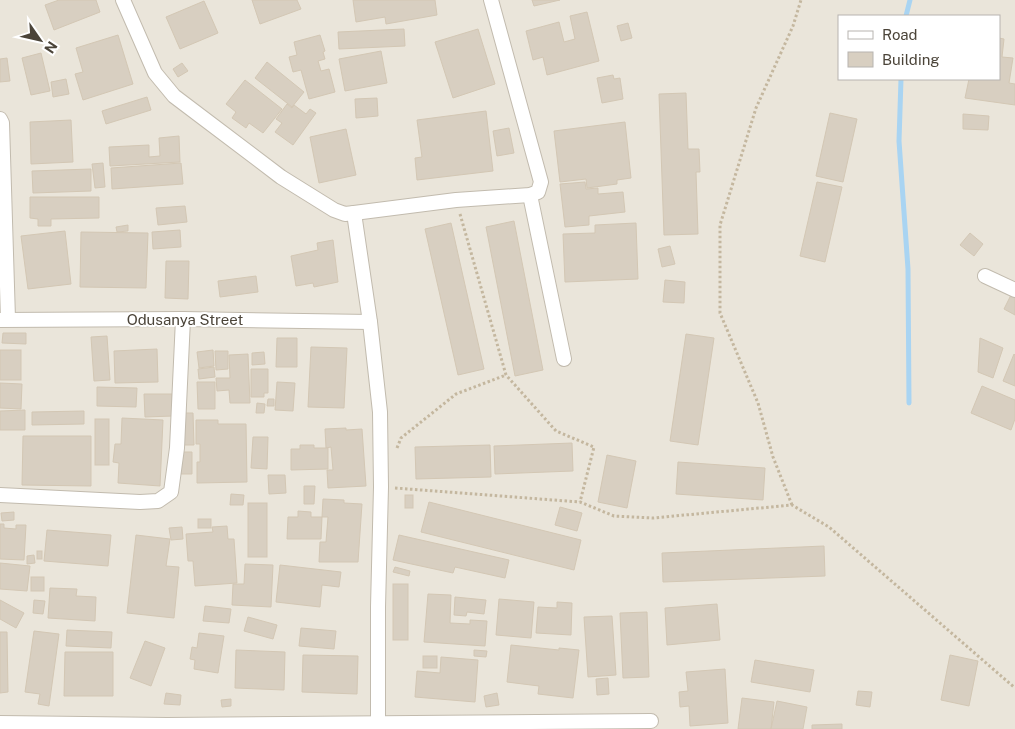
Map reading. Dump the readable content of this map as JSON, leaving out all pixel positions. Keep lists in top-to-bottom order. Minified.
{"streets":{"street":["Odusanya Street"]},"legend":["Road","Building"],"north":"bottom right"}
